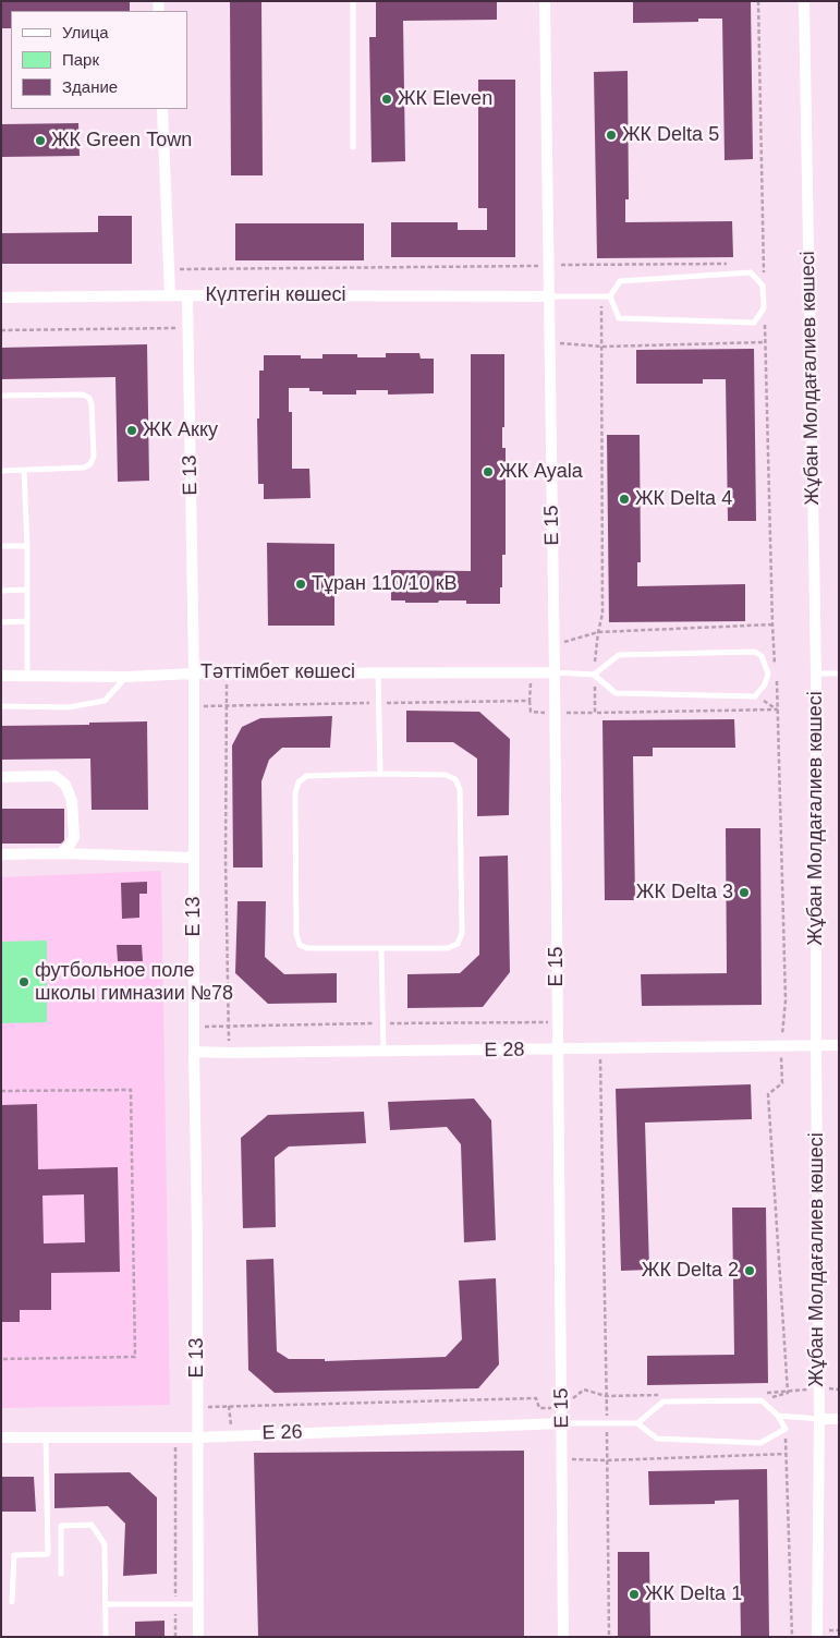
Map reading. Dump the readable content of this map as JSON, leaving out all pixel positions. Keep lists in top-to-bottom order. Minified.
{"streets":{"street":["Күлтегін көшесі","Жұбан Молдағалиев көшесі","E 13","E 15","Тәттімбет көшесі","E 28","E 26"]},"crossings":[["Күлтегін көшесі","E 13"],["Күлтегін көшесі","E 15"],["Жұбан Молдағалиев көшесі","E 28"],["E 13","Тәттімбет көшесі"],["E 13","E 28"],["E 13","E 26"],["E 15","Тәттімбет көшесі"],["E 15","E 28"],["E 15","E 26"]],"places":["ЖК Eleven","ЖК Delta 5","ЖК Green Town","ЖК Акку","ЖК Ayala","ЖК Delta 4","Тұран 110/10 кВ","ЖК Delta 3","футбольное поле школы гимназии №78","ЖК Delta 2","ЖК Delta 1"],"legend":["Улица","Парк","Здание"]}
